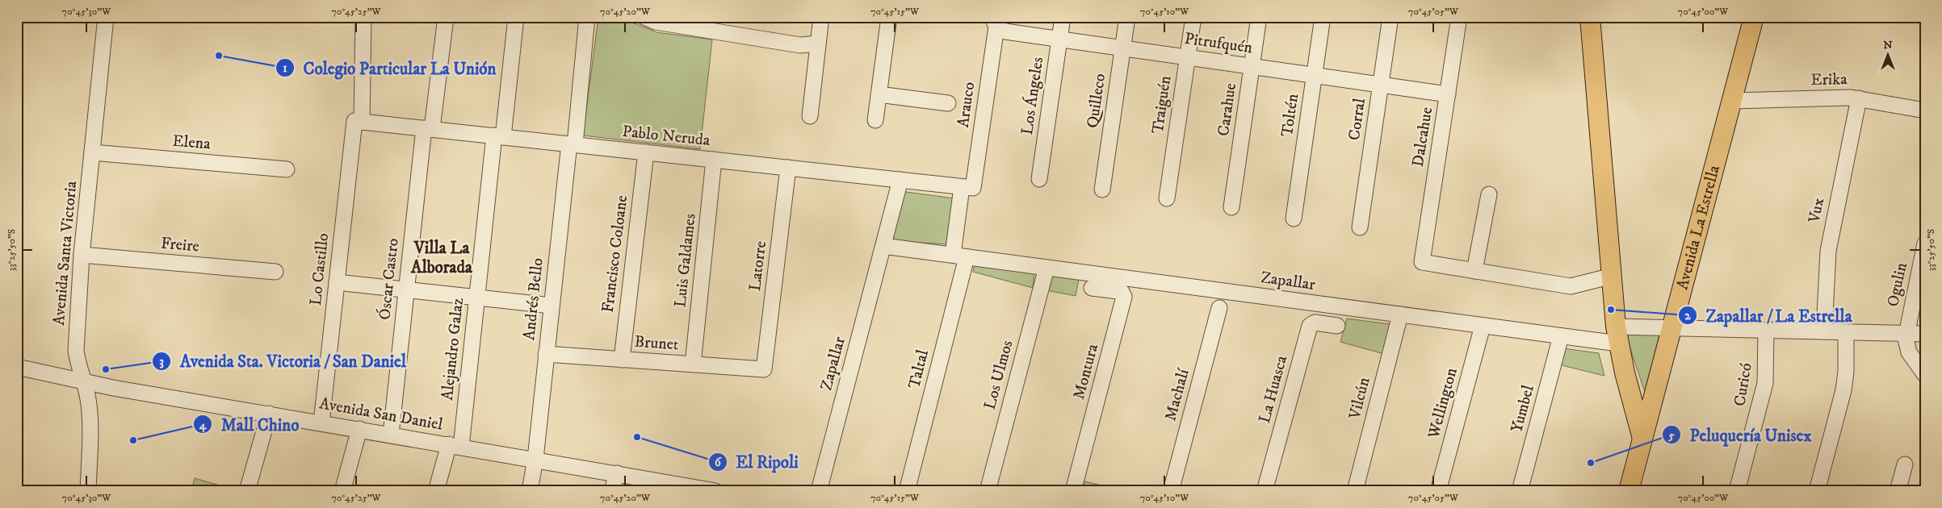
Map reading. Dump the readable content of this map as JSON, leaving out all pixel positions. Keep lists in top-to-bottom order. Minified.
{"streets":{"main road":["Avenida La Estrella"],"street":["Pitrufquén","Erika","Los Ángeles","Quilleco","Arauco","Traiguén","Carahue","Toltén","Corral","Pablo Neruda","Dalcahue","Elena","Vux","Freire","Avenida Santa Victoria","Francisco Coloane","Luis Galdames","Latorre","Lo Castillo","Óscar Castro","Zapallar","Ogulin","Andrés Bello","Brunet","Alejandro Galaz","Taltal","Montura","Los Ulmos","Curicó","La Huasca","Machalí","Vilcún","Wellington","Yumbel","Avenida San Daniel"]},"crossings":[["Pitrufquén","Los Ángeles"],["Pitrufquén","Quilleco"],["Pitrufquén","Arauco"],["Pitrufquén","Traiguén"],["Pitrufquén","Carahue"],["Pitrufquén","Toltén"],["Pitrufquén","Corral"],["Pitrufquén","Dalcahue"],["Erika","Vux"],["Erika","Avenida La Estrella"],["Arauco","Pablo Neruda"],["Pablo Neruda","Francisco Coloane"],["Pablo Neruda","Luis Galdames"],["Pablo Neruda","Latorre"],["Pablo Neruda","Lo Castillo"],["Pablo Neruda","Óscar Castro"],["Pablo Neruda","Zapallar"],["Pablo Neruda","Andrés Bello"],["Pablo Neruda","Alejandro Galaz"],["Elena","Avenida Santa Victoria"],["Vux","Zapallar"],["Avenida La Estrella","Zapallar"],["Freire","Avenida Santa Victoria"],["Avenida Santa Victoria","Avenida San Daniel"],["Francisco Coloane","Brunet"],["Luis Galdames","Brunet"],["Latorre","Brunet"],["Lo Castillo","Avenida San Daniel"],["Óscar Castro","Avenida San Daniel"],["Zapallar","Ogulin"],["Zapallar","Taltal"],["Zapallar","Los Ulmos"],["Zapallar","Curicó"],["Zapallar","Vilcún"],["Zapallar","Wellington"],["Zapallar","Yumbel"],["Andrés Bello","Brunet"],["Andrés Bello","Avenida San Daniel"],["Alejandro Galaz","Avenida San Daniel"]],"districts":["Villa La Alborada"],"places":["Colegio Particular La Unión","Zapallar / La Estrella","Avenida Sta. Victoria / San Daniel","El Ripoli","Mall Chino","Peluquería Unisex"],"north":"top","coordinates":["70°45'30\"W","70°45'25\"W","70°45'20\"W","70°45'15\"W","70°45'10\"W","70°45'05\"W","70°45'00\"W","33°25'50\"S"]}
